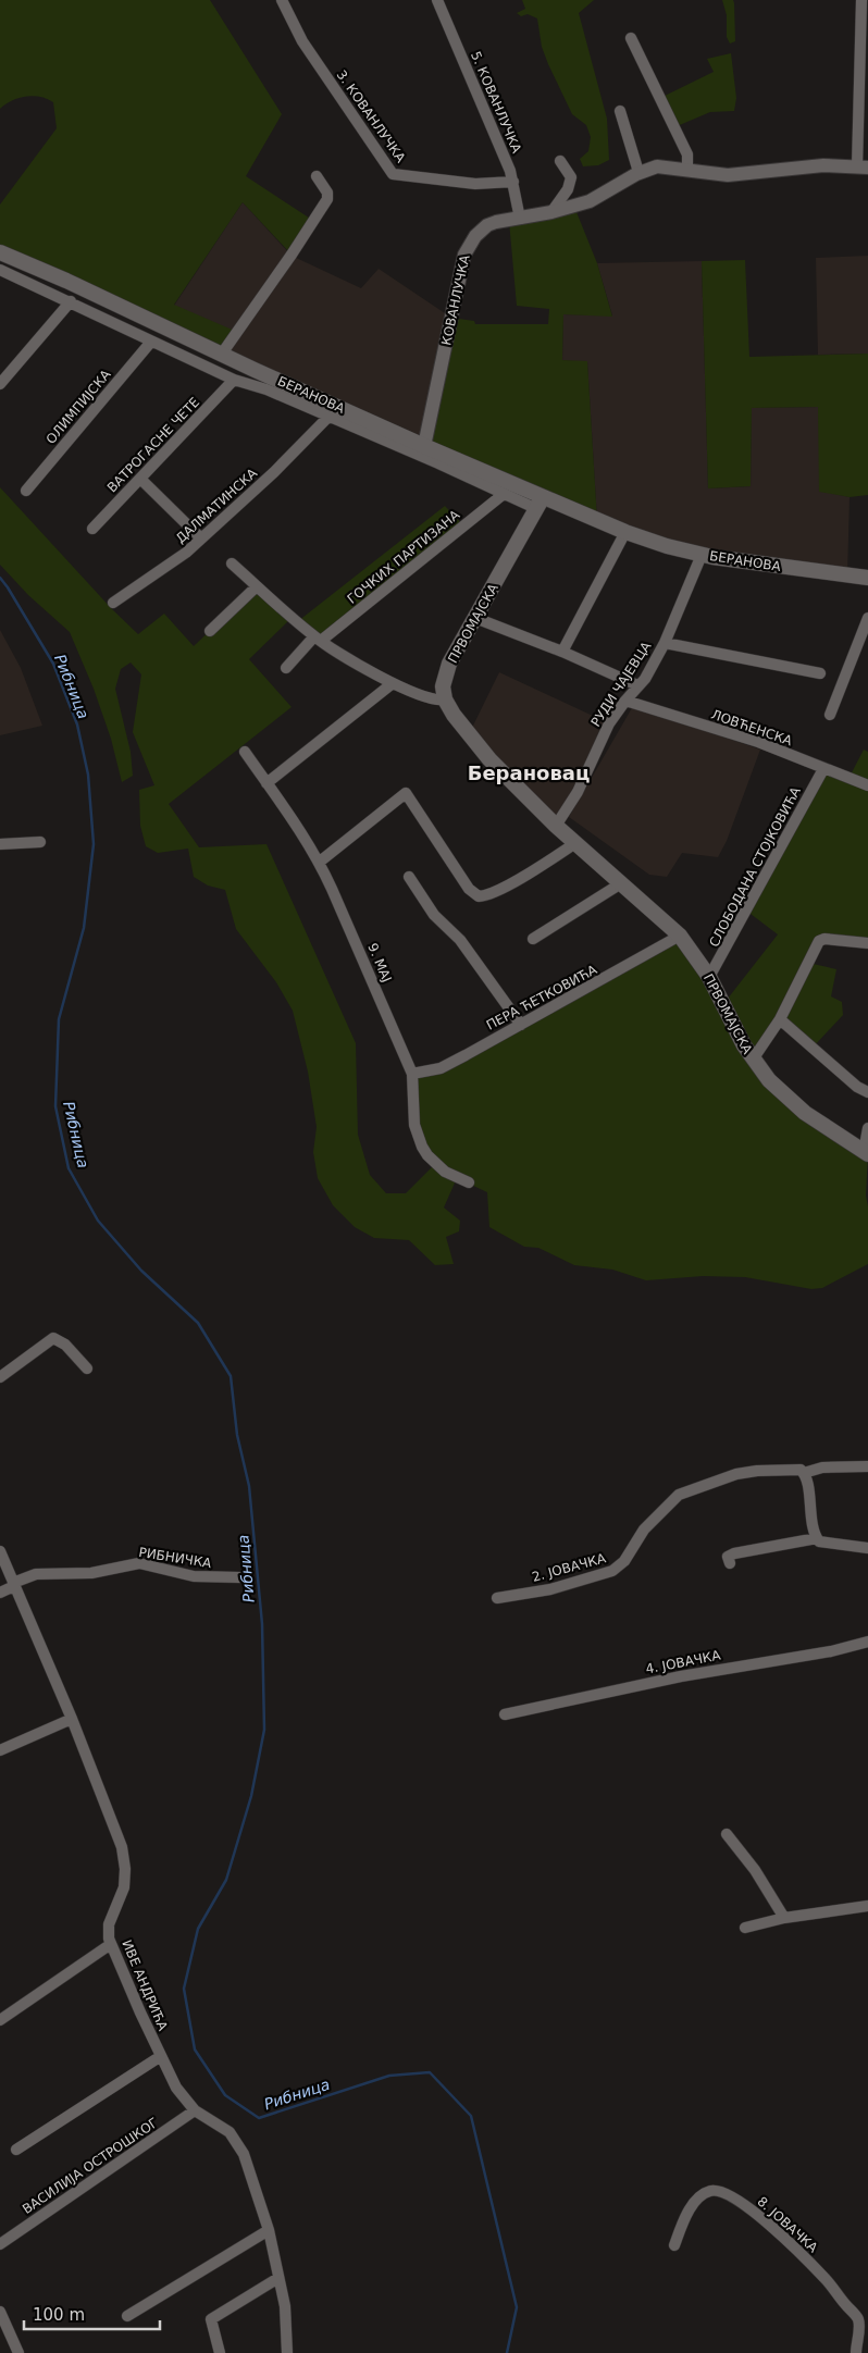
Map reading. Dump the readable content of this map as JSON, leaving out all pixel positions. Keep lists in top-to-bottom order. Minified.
{"streets":{"main road":["БЕРАНОВА","ПРВОМАЈСКА"],"street":["5. КОВАНЛУЧКА","3. КОВАНЛУЧКА","КОВАНЛУЧКА","ОЛИМПИЈСКА","ВАТРОГАСНЕ ЧЕТЕ","ДАЛМАТИНСКА","ГОЧКИХ ПАРТИЗАНА","РУДИ ЧАЈЕВЦА","ЛОВЋЕНСКА","СЛОБОДАНА СТОЈКОВИЋА","9. МАЈ","ПЕРА ЋЕТКОВИЋА","РИБНИЧКА","2. ЈОВАЧКА","4. ЈОВАЧКА","ИВЕ АНДРИЋА","ВАСИЛИЈА ОСТРОШКОГ","8. ЈОВАЧКА"]},"crossings":[["5. КОВАНЛУЧКА","3. КОВАНЛУЧКА"],["5. КОВАНЛУЧКА","КОВАНЛУЧКА"],["КОВАНЛУЧКА","БЕРАНОВА"],["БЕРАНОВА","ОЛИМПИЈСКА"],["БЕРАНОВА","ВАТРОГАСНЕ ЧЕТЕ"],["БЕРАНОВА","ДАЛМАТИНСКА"],["БЕРАНОВА","ГОЧКИХ ПАРТИЗАНА"],["БЕРАНОВА","ПРВОМАЈСКА"],["БЕРАНОВА","РУДИ ЧАЈЕВЦА"],["ПРВОМАЈСКА","РУДИ ЧАЈЕВЦА"],["ПРВОМАЈСКА","СЛОБОДАНА СТОЈКОВИЋА"],["ПРВОМАЈСКА","ПЕРА ЋЕТКОВИЋА"],["РУДИ ЧАЈЕВЦА","ЛОВЋЕНСКА"],["ЛОВЋЕНСКА","СЛОБОДАНА СТОЈКОВИЋА"],["9. МАЈ","ПЕРА ЋЕТКОВИЋА"],["РИБНИЧКА","ИВЕ АНДРИЋА"],["ИВЕ АНДРИЋА","ВАСИЛИЈА ОСТРОШКОГ"]],"districts":["Берановац"],"water":["Рибница"],"scale_bar":"100 m"}
